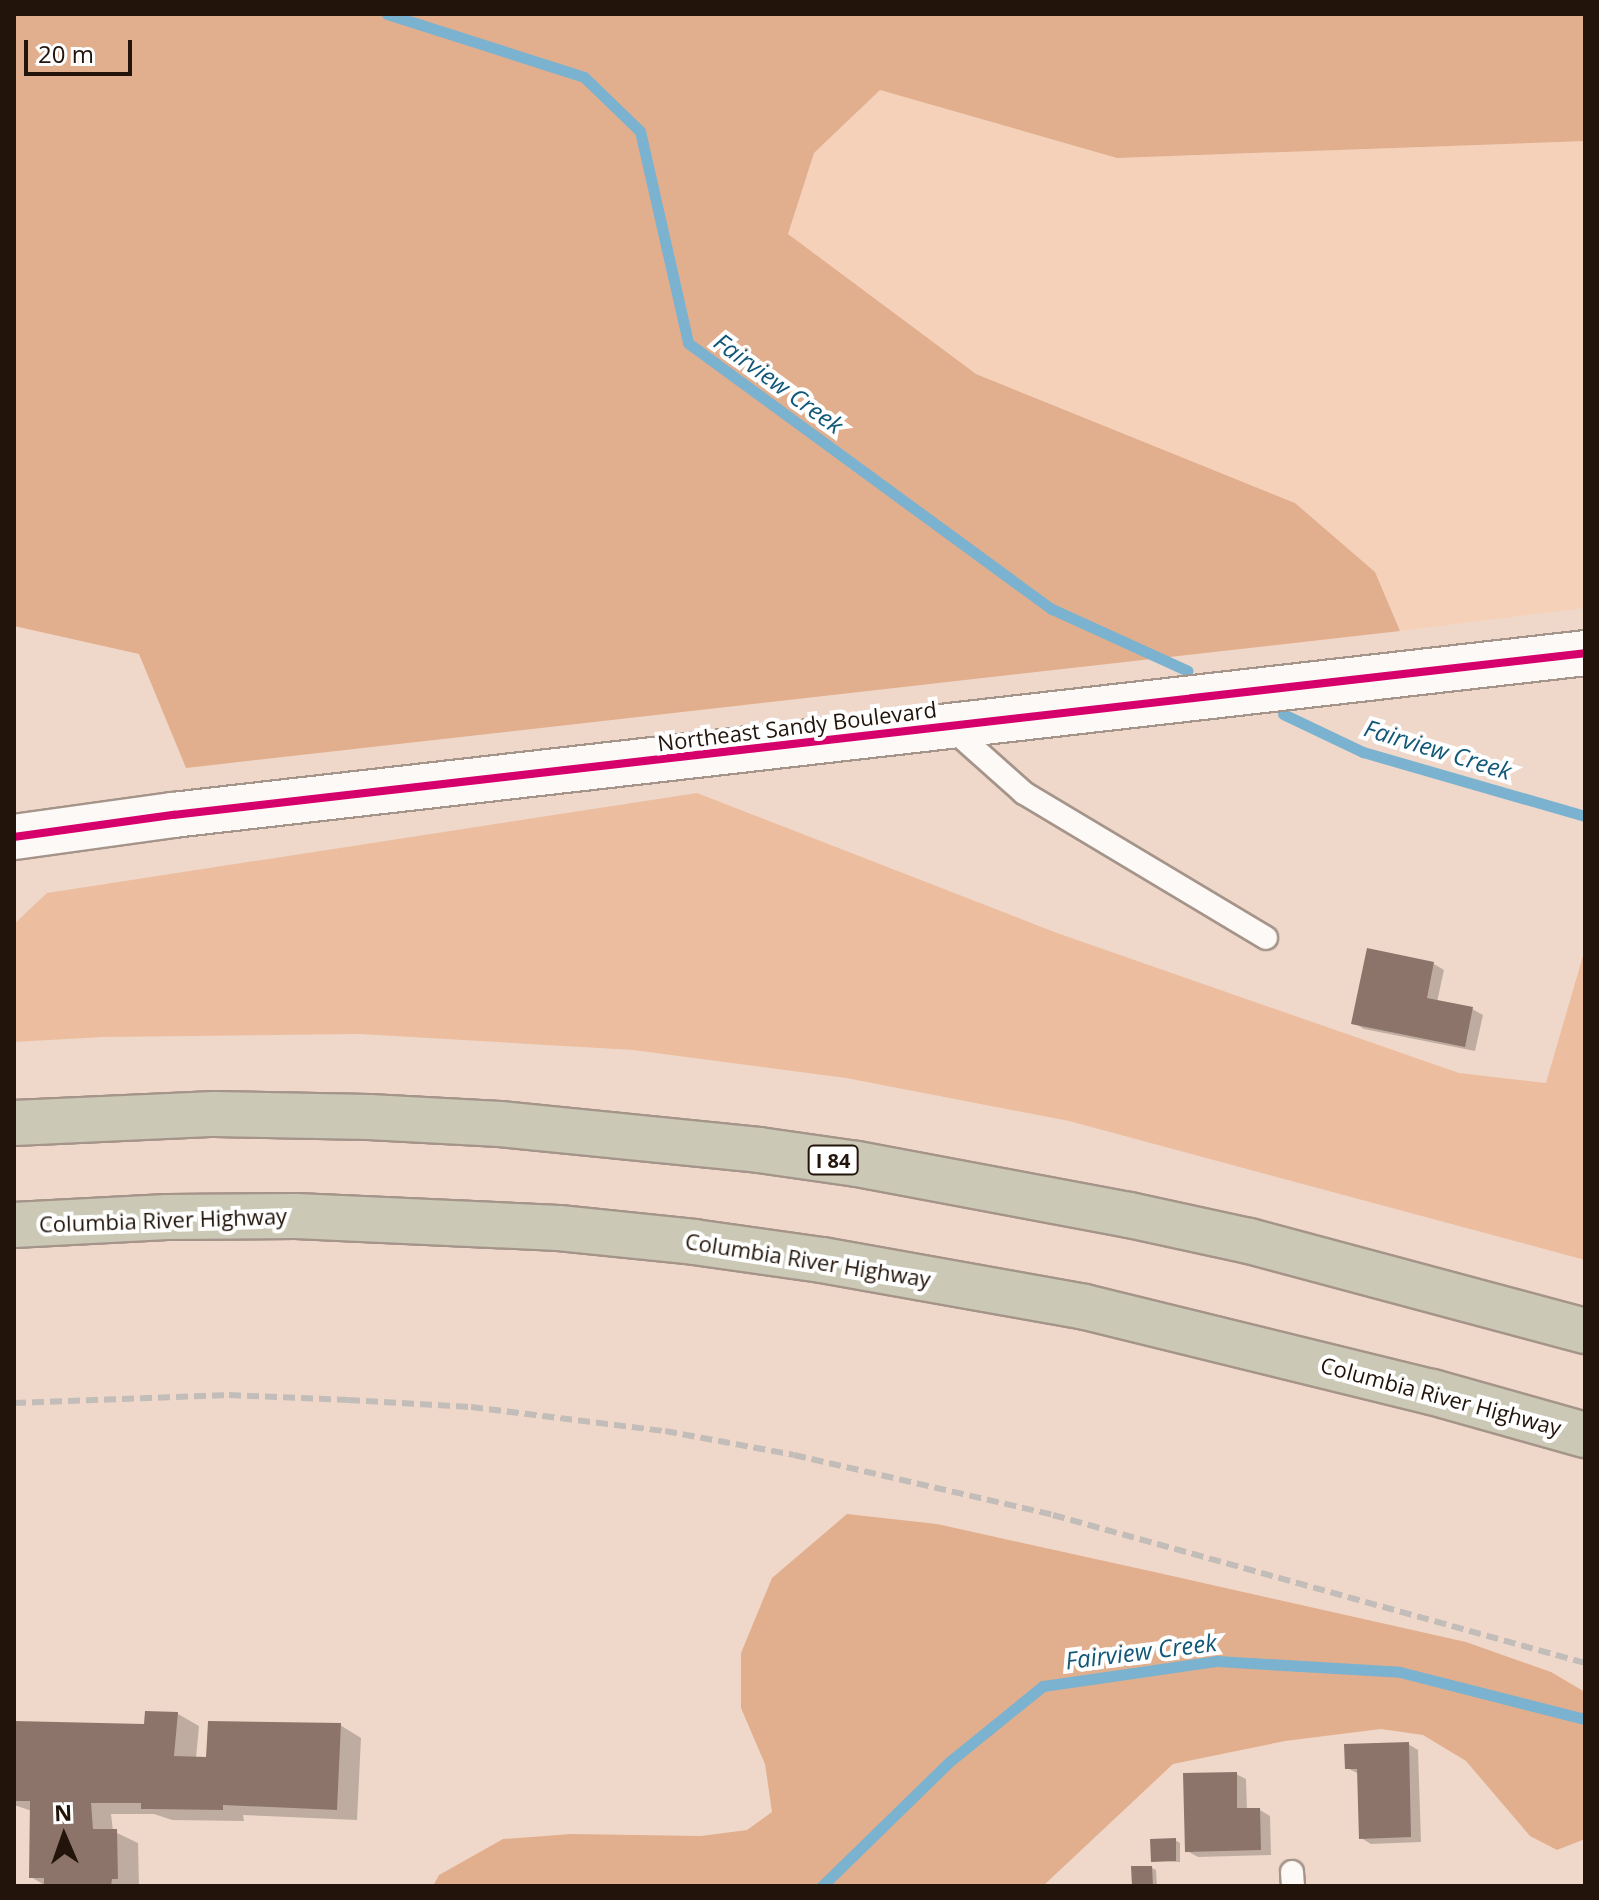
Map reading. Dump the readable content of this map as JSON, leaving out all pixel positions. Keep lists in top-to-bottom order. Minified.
{"streets":{"highway":["I 84","Columbia River Highway"],"main road":["Northeast Sandy Boulevard"]},"water":["Fairview Creek"],"scale_bar":"20 m","north":"top"}
